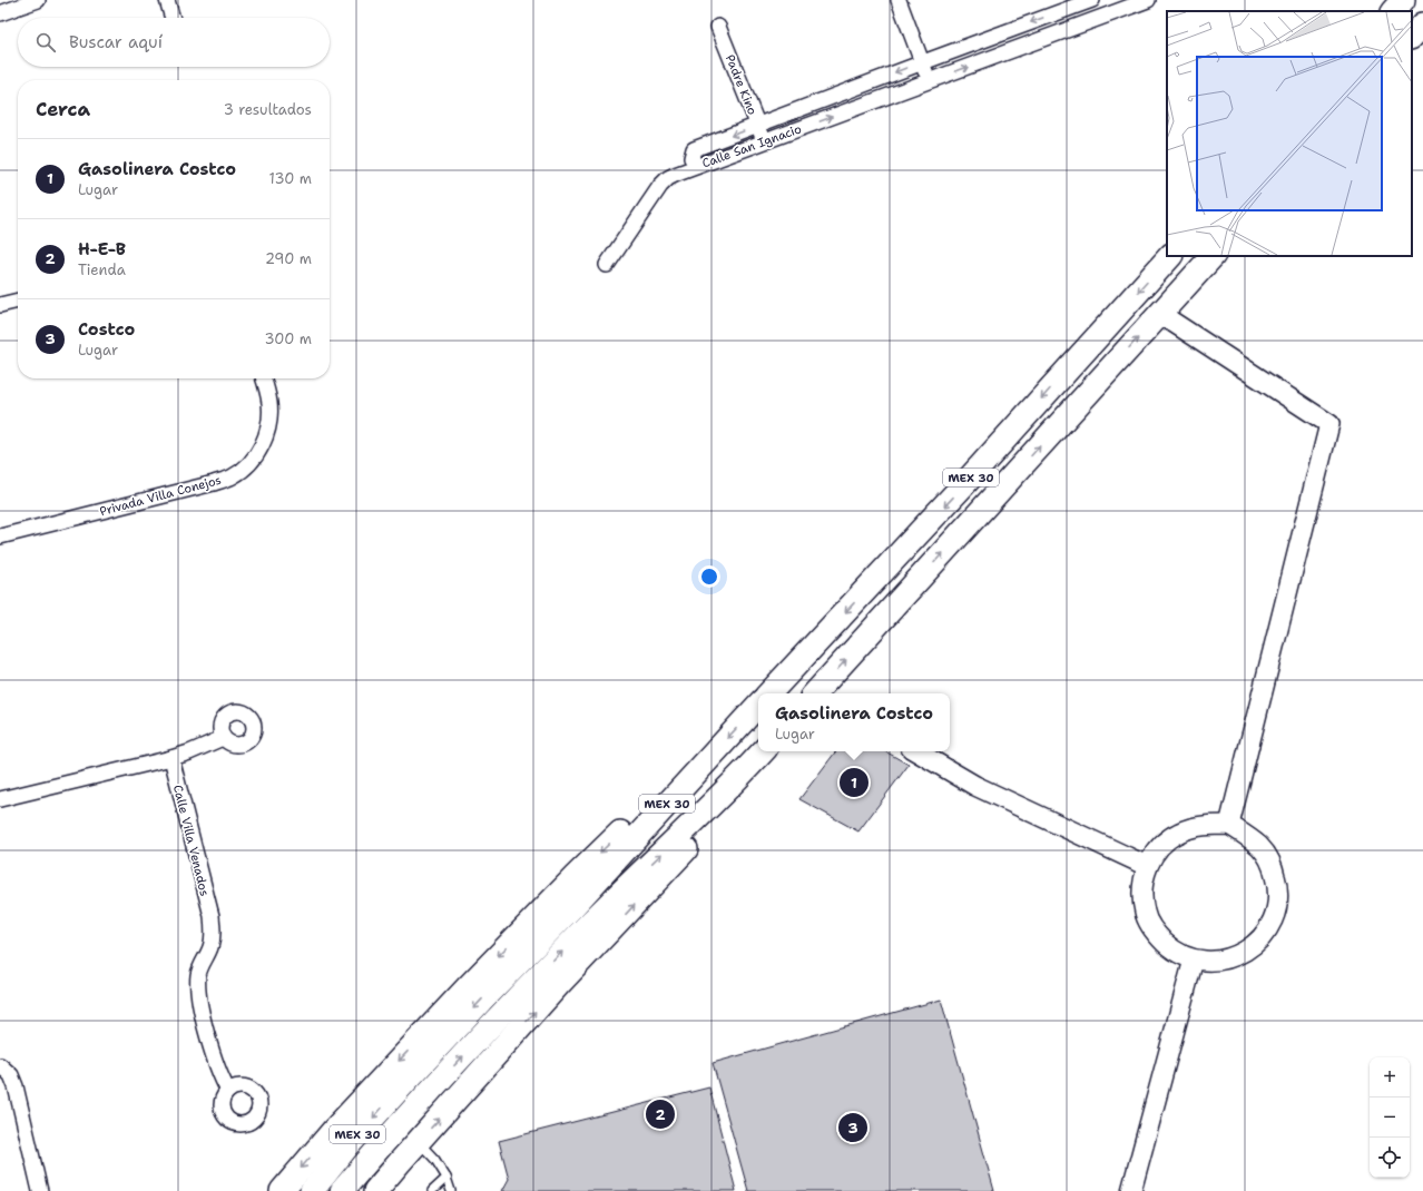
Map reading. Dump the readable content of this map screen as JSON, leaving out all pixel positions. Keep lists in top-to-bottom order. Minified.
{"streets":{"main road":["MEX 30"],"street":["Padre Kino","Calle San Ignacio","Privada Villa Conejos","Calle Villa Venados"]},"crossings":[["Padre Kino","Calle San Ignacio"]],"page":{"search":"Buscar aquí","heading":["Cerca","3 resultados"],"list":[{"mark":"1","name":"Gasolinera Costco","note":"Lugar","value":"130 m"},{"mark":"2","name":"H-E-B","note":"Tienda","value":"290 m"},{"mark":"3","name":"Costco","note":"Lugar","value":"300 m"}],"popup":["Gasolinera Costco","Lugar"],"pins":["1","2","3"],"map_buttons":["+","−"]}}
